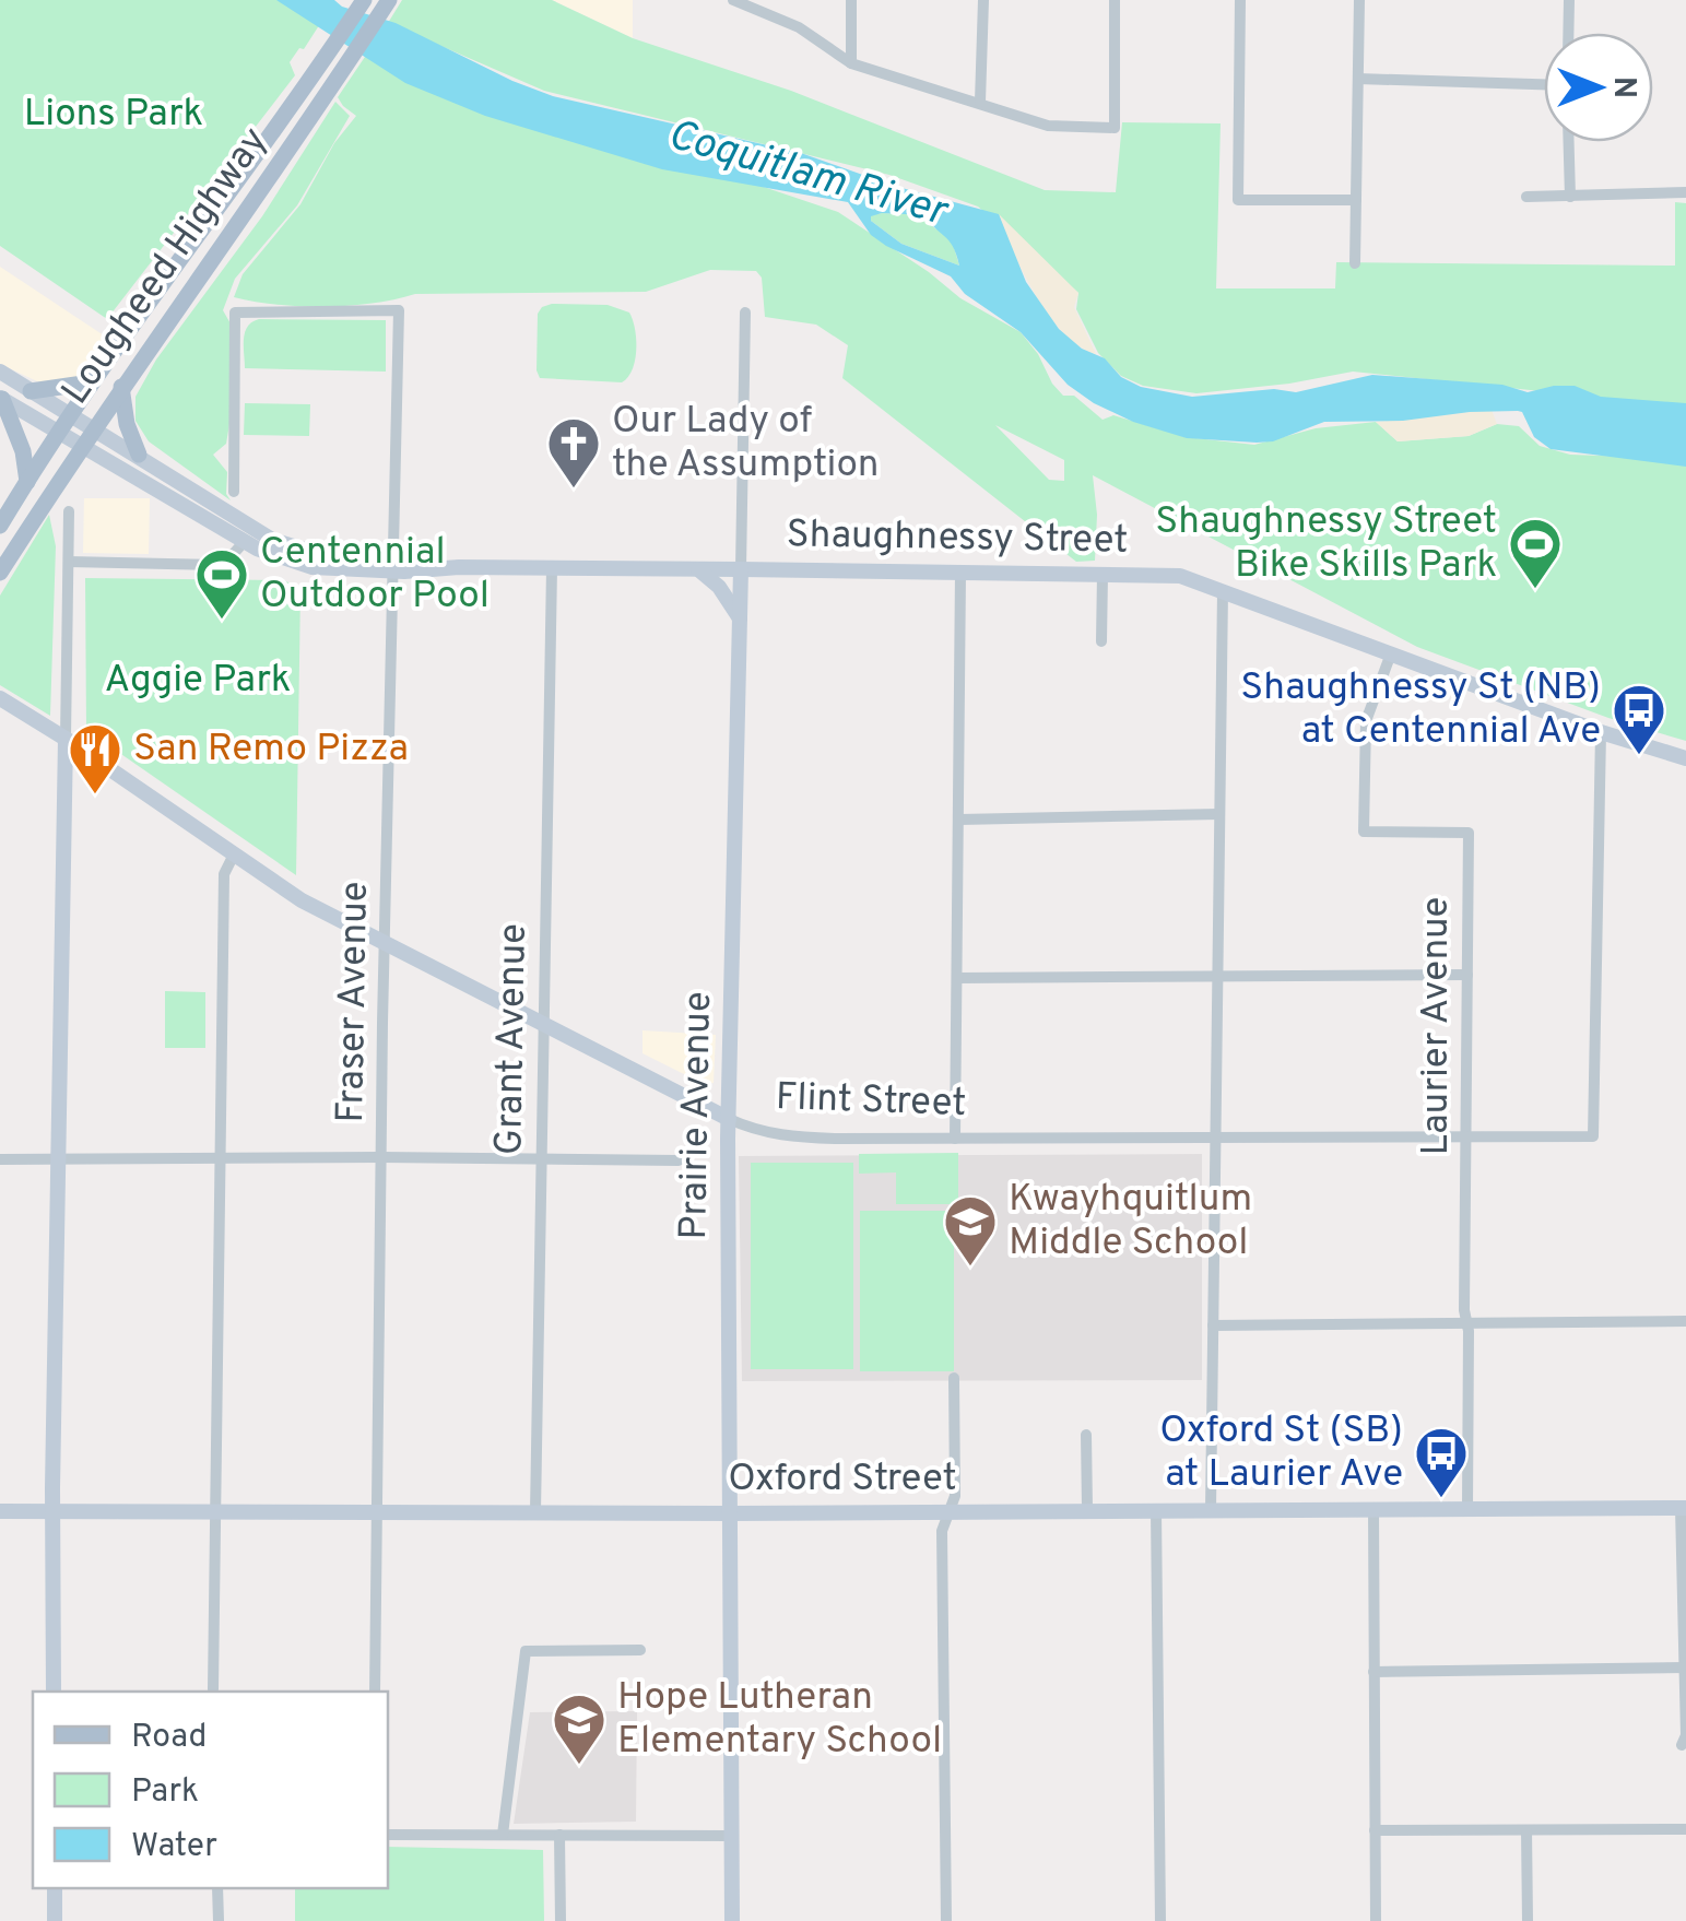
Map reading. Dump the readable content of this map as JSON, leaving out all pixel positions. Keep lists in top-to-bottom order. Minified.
{"streets":{"main road":["Lougheed Highway","Shaughnessy Street","Flint Street","Prairie Avenue","Oxford Street"],"street":["Fraser Avenue","Laurier Avenue","Grant Avenue"]},"crossings":[["Lougheed Highway","Shaughnessy Street"],["Shaughnessy Street","Fraser Avenue"],["Shaughnessy Street","Laurier Avenue"],["Shaughnessy Street","Grant Avenue"],["Shaughnessy Street","Flint Street"],["Shaughnessy Street","Prairie Avenue"],["Fraser Avenue","Flint Street"],["Fraser Avenue","Oxford Street"],["Laurier Avenue","Flint Street"],["Laurier Avenue","Oxford Street"],["Grant Avenue","Flint Street"],["Grant Avenue","Oxford Street"],["Flint Street","Prairie Avenue"],["Prairie Avenue","Oxford Street"]],"water":["Coquitlam River"],"parks":["Lions Park","Aggie Park"],"places":{"church":["Our Lady of the Assumption"],"sports":["Shaughnessy Street Bike Skills Park","Centennial Outdoor Pool"],"bus stop":["Shaughnessy St (NB) at Centennial Ave","Oxford St (SB) at Laurier Ave"],"restaurant":["San Remo Pizza"],"school or university":["Kwayhquitlum Middle School","Hope Lutheran Elementary School"]},"legend":["Road","Park","Water"],"north":"right"}
